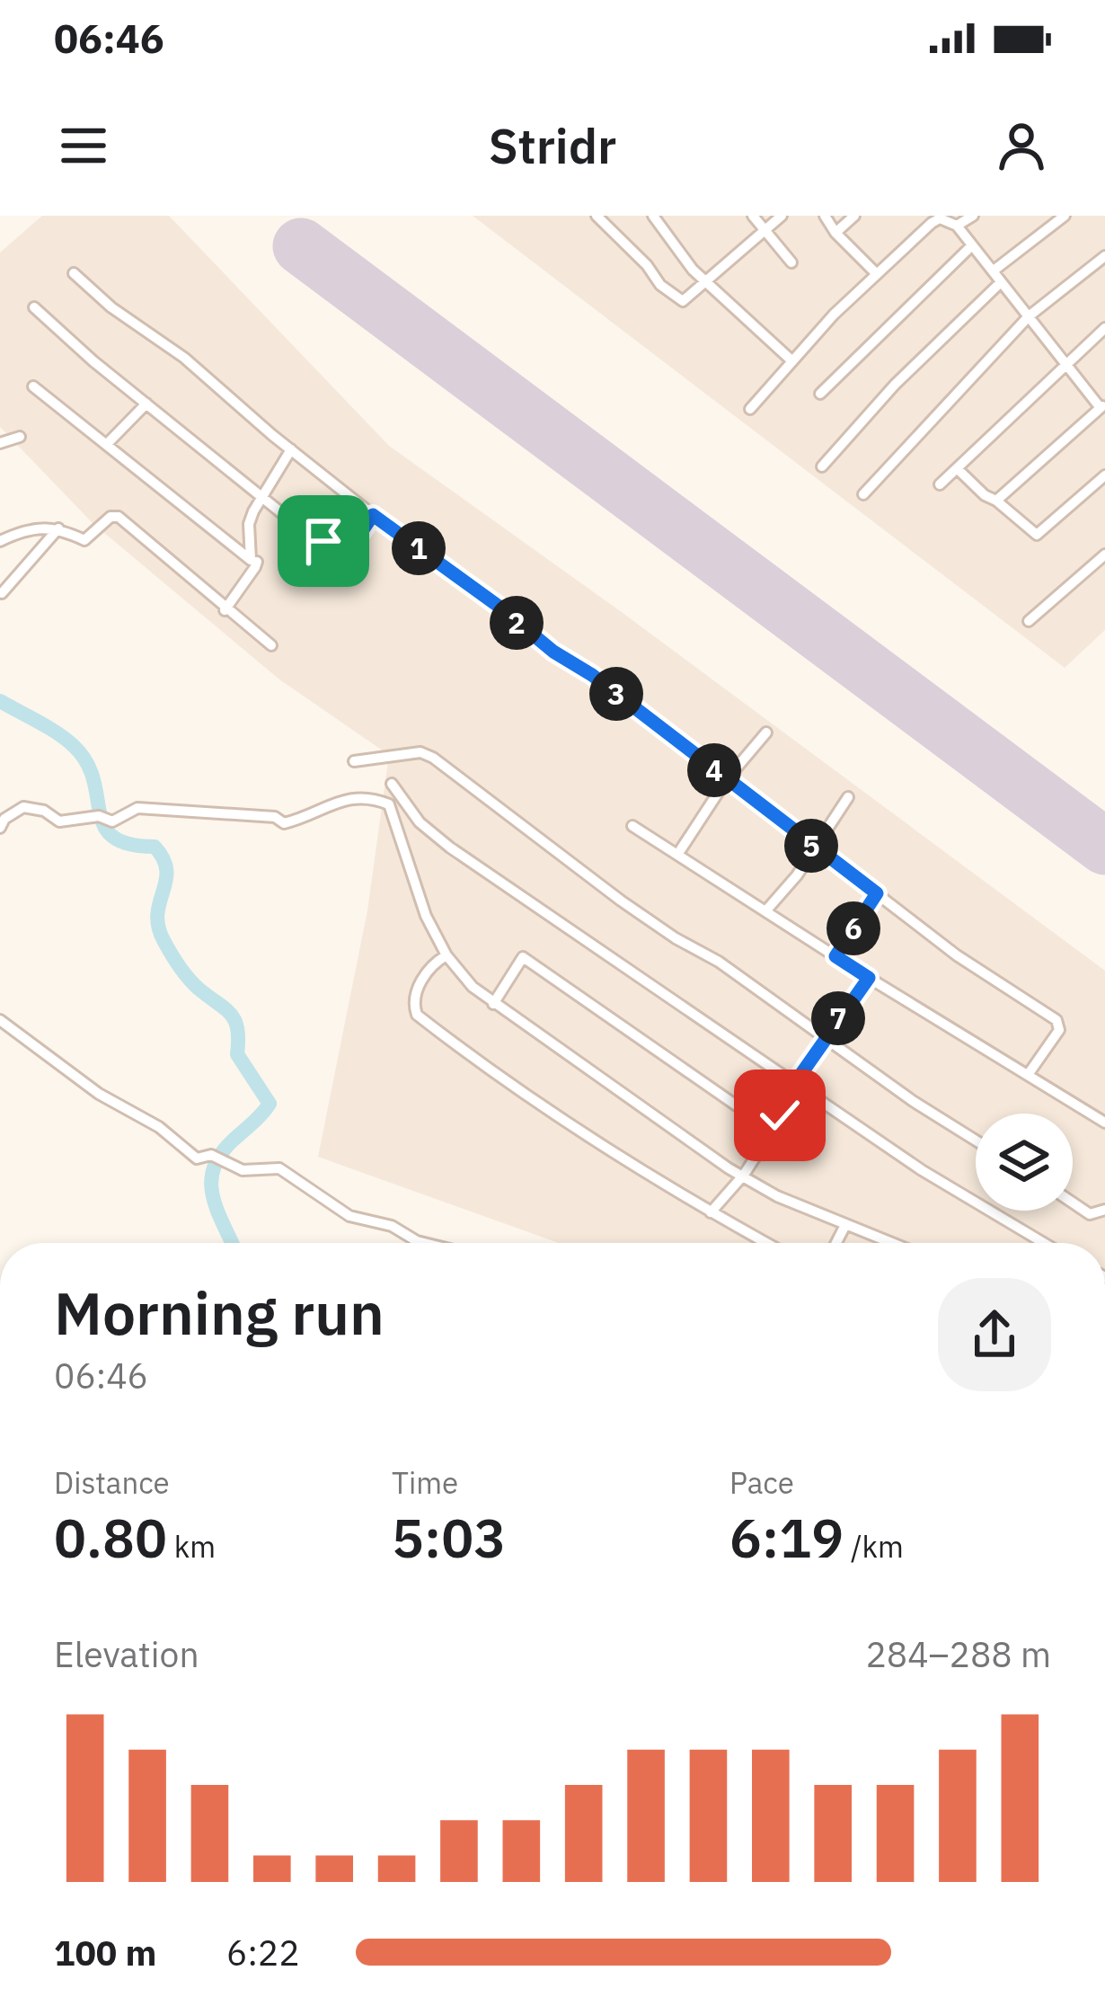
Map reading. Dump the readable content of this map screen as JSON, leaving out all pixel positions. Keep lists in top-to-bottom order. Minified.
{"page":{"status":"06:46","header":"Stridr","pins":["1","2","3","4","5","6","7"],"heading":["Morning run","06:46"],"stats":[["Distance","0.80 km"],["Time","5:03"],["Pace","6:19 /km"]],"chart":["Elevation","284–288 m"],"list":[{"name":"100 m","note":"6:22"}]}}
